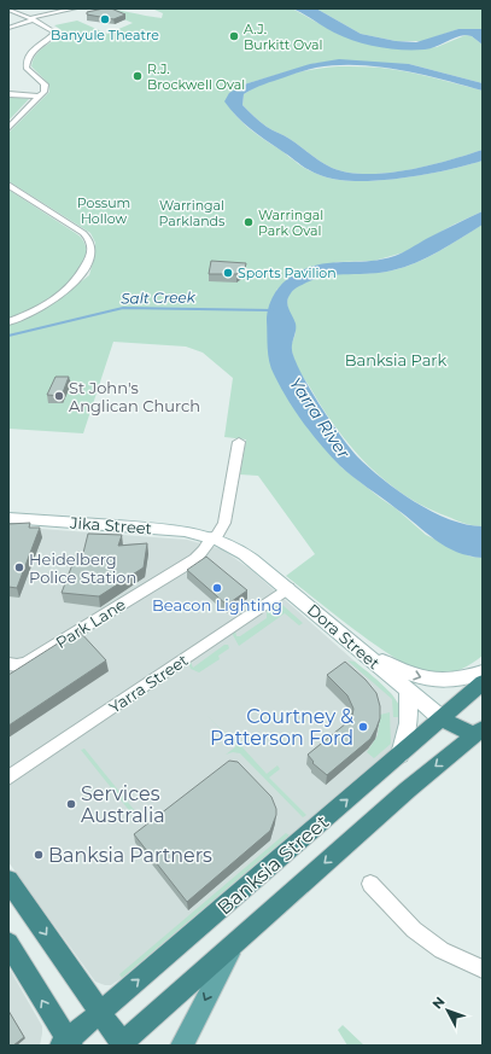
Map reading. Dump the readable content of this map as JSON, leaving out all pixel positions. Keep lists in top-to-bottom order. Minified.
{"streets":{"highway":["Dora Street","Banksia Street"],"main road":["Jika Street"],"street":["Park Lane","Yarra Street"]},"crossings":[["Jika Street","Park Lane"],["Jika Street","Dora Street"],["Park Lane","Dora Street"],["Dora Street","Yarra Street"],["Dora Street","Banksia Street"]],"water":["Salt Creek","Yarra River"],"parks":["Possum Hollow","Warringal Parklands","Banksia Park"],"places":["Banyule Theatre","A.J. Burkitt Oval","R.J. Brockwell Oval","Warringal Park Oval","Sports Pavilion","St John's Anglican Church","Heidelberg Police Station","Beacon Lighting","Courtney & Patterson Ford","Services Australia","Banksia Partners"],"north":"top left"}
